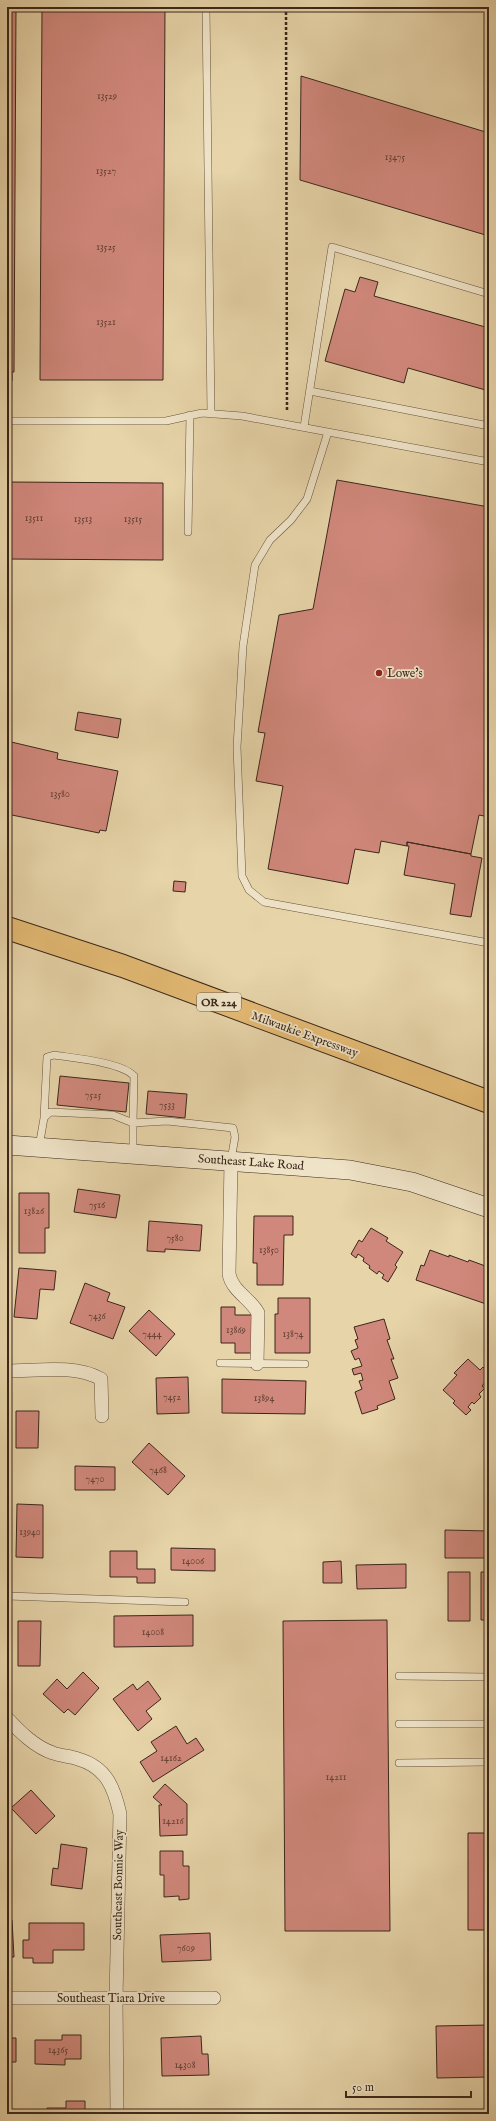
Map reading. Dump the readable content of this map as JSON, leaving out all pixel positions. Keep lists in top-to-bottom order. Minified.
{"streets":{"highway":["OR 224","Milwaukie Expressway"],"street":["Southeast Lake Road","Southeast Bonnie Way","Southeast Tiara Drive"]},"crossings":[["Southeast Bonnie Way","Southeast Tiara Drive"]],"places":["Lowe's"],"house_numbers":["13529","13475","13527","13525","13521","13511","13513","13515","13580","7525","7533","7516","13826","7580","13850","7436","13869","7444","13874","7452","13894","7468","7470","13940","14006","14008","14162","14211","14216","7609","14365","14308"],"scale_bar":"50 m"}
